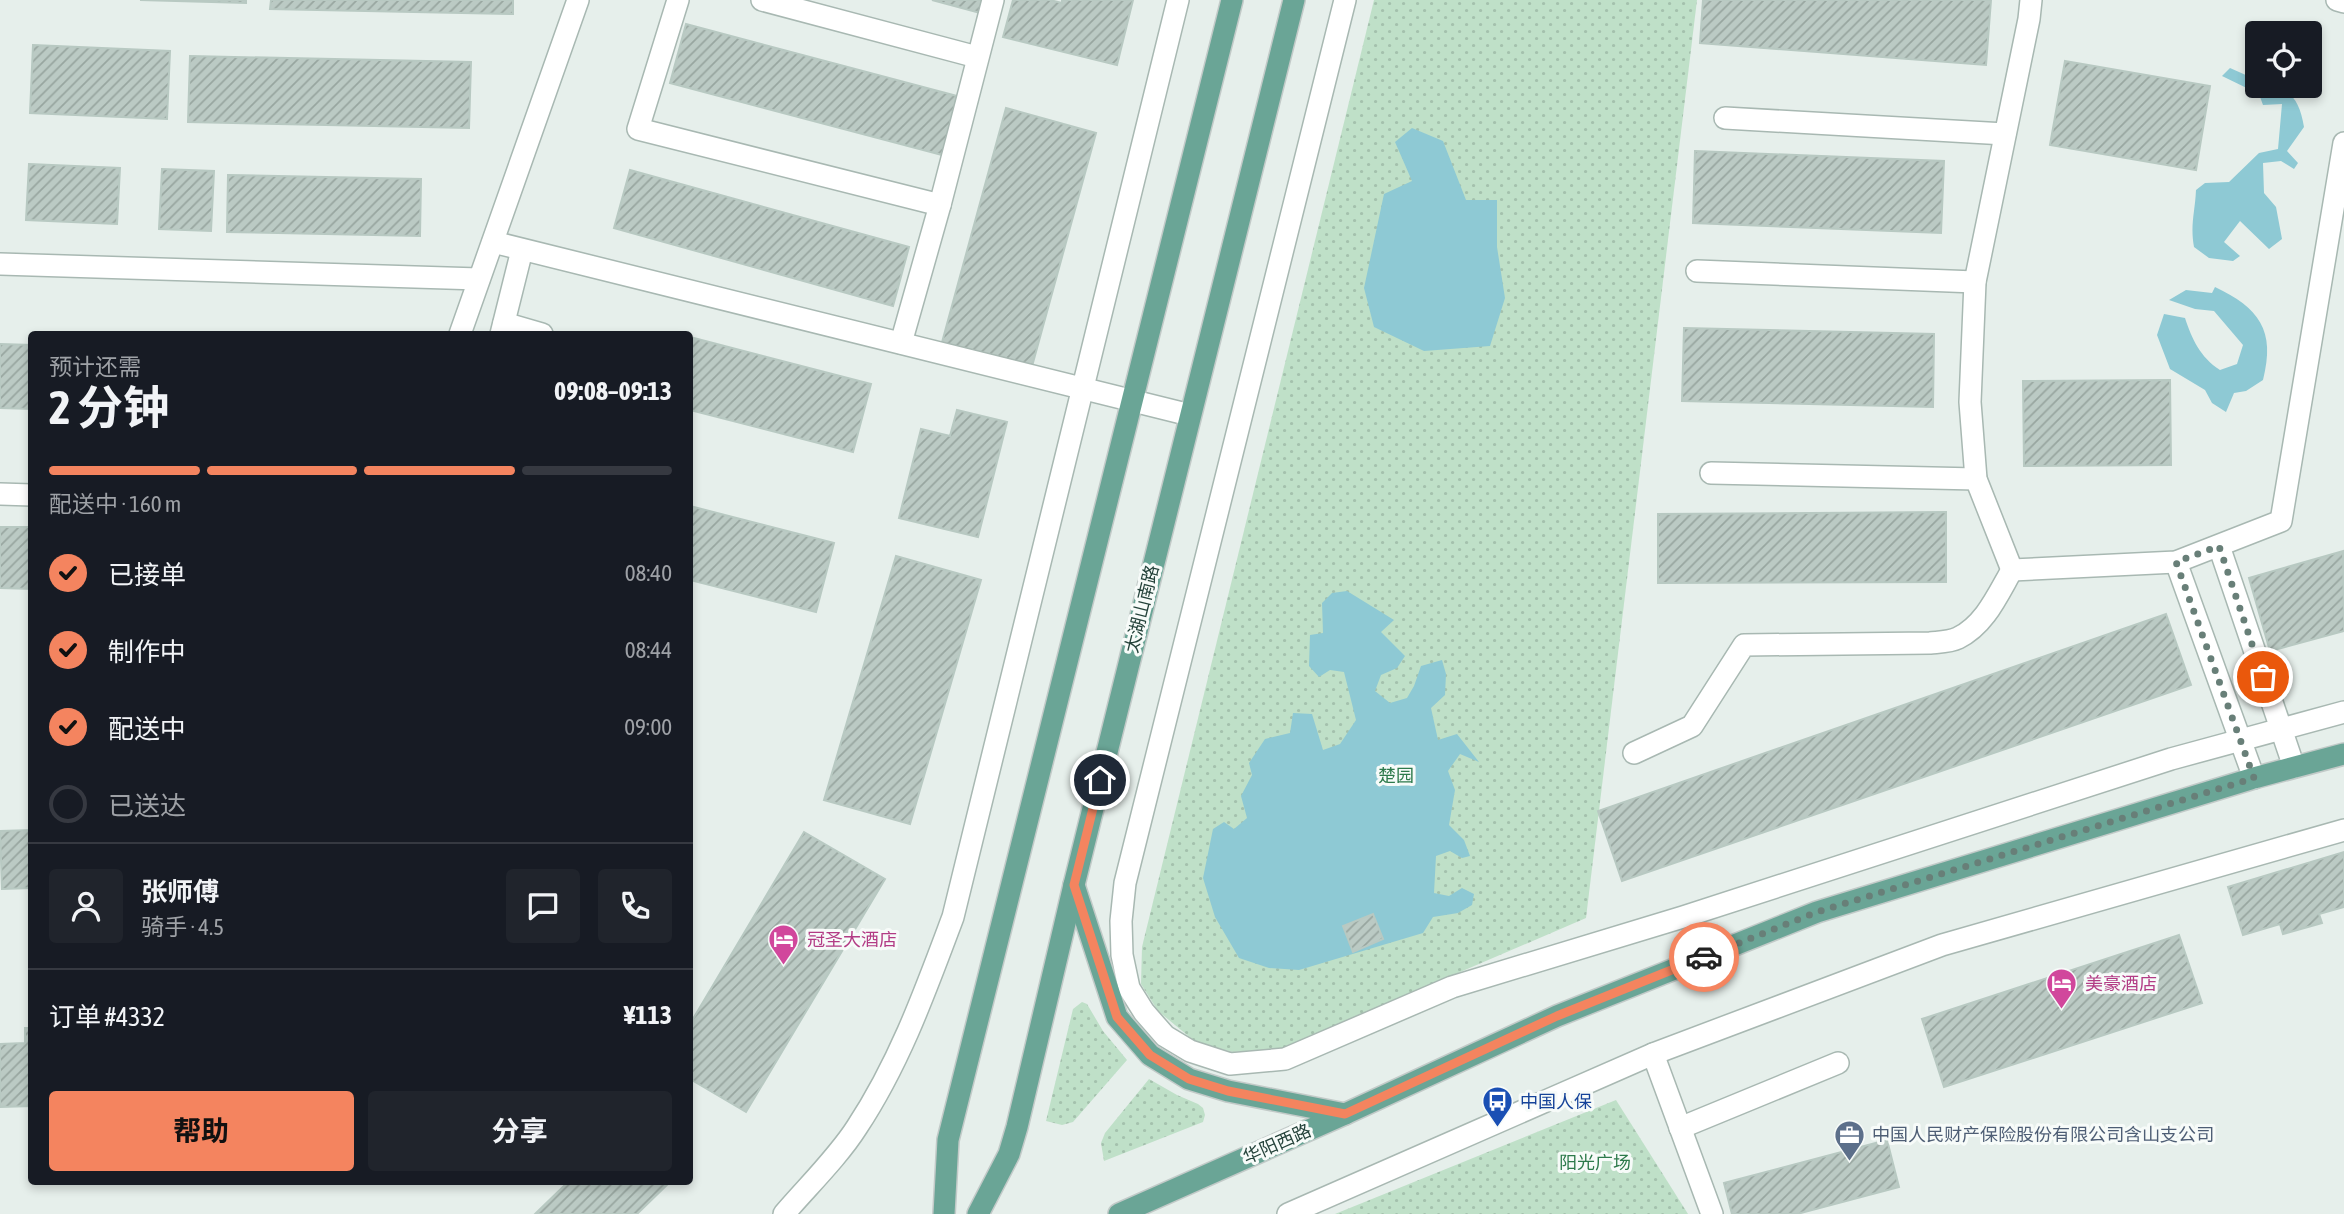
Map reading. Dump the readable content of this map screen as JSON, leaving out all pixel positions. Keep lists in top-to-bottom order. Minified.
{"streets":{"main road":["太湖山南路","华阳西路"]},"parks":["楚园","阳光广场"],"places":{"hotel":["冠圣大酒店","美豪酒店"],"bus stop":["中国人保"],"office":["中国人民财产保险股份有限公司含山支公司"]},"page":{"heading":["2 分钟","预计还需","09:08–09:13"],"panel":["张师傅","骑手 · 4.5","订单 #4332","¥113"],"bar":"配送中 · 160 m","list":[["已接单","08:40"],["制作中","08:44"],["配送中","09:00"],"已送达"],"buttons":["帮助","分享"]}}
